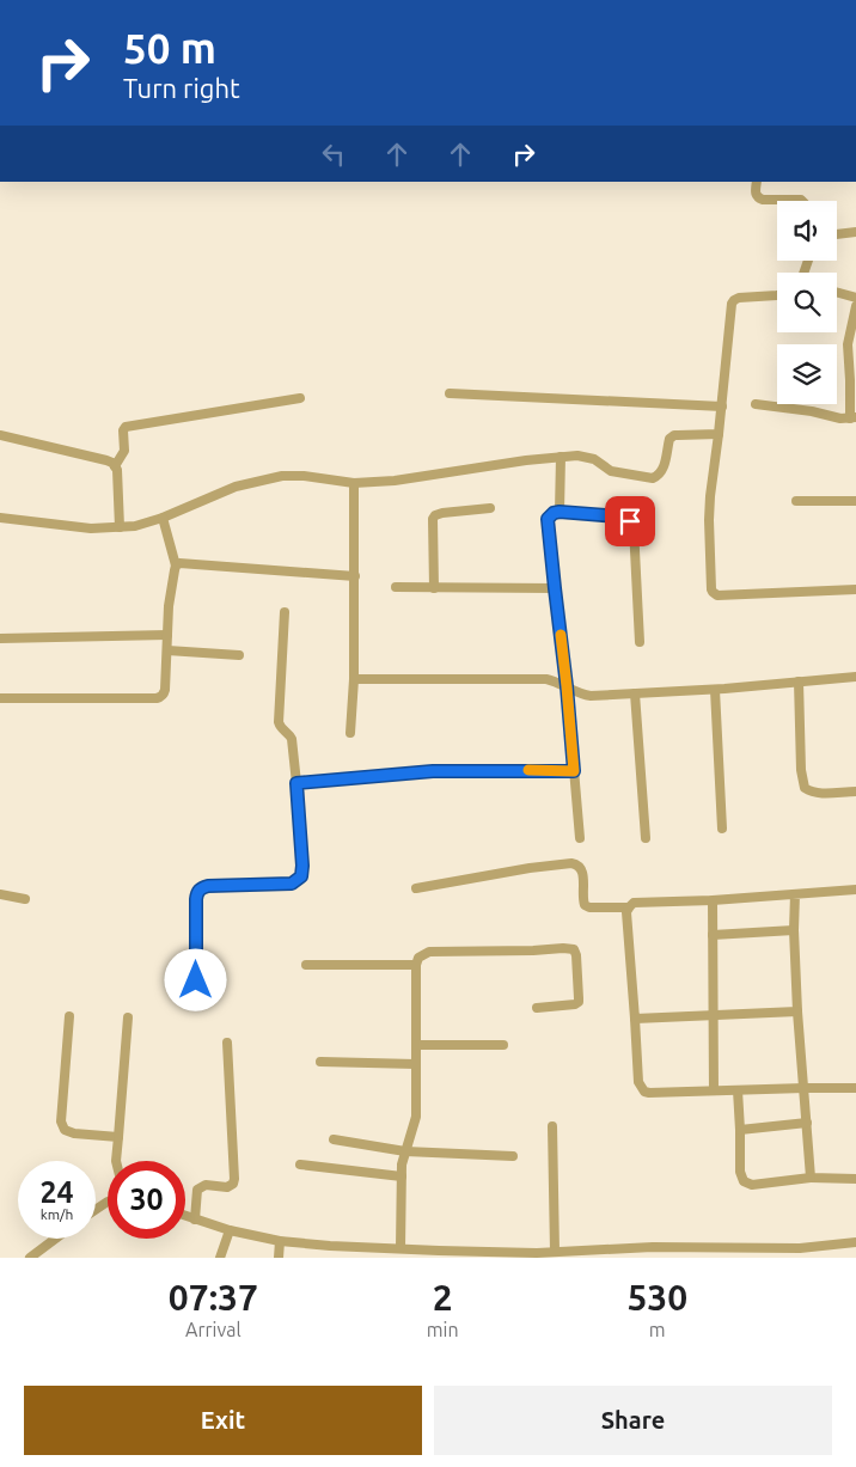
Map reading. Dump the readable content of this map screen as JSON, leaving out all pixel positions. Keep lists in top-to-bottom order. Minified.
{"page":{"turn":["50 m","Turn right"],"speed":"24 km/h","limit":"30","eta":["07:37","Arrival","2","min","530","m"],"buttons":["Exit","Share"]}}
